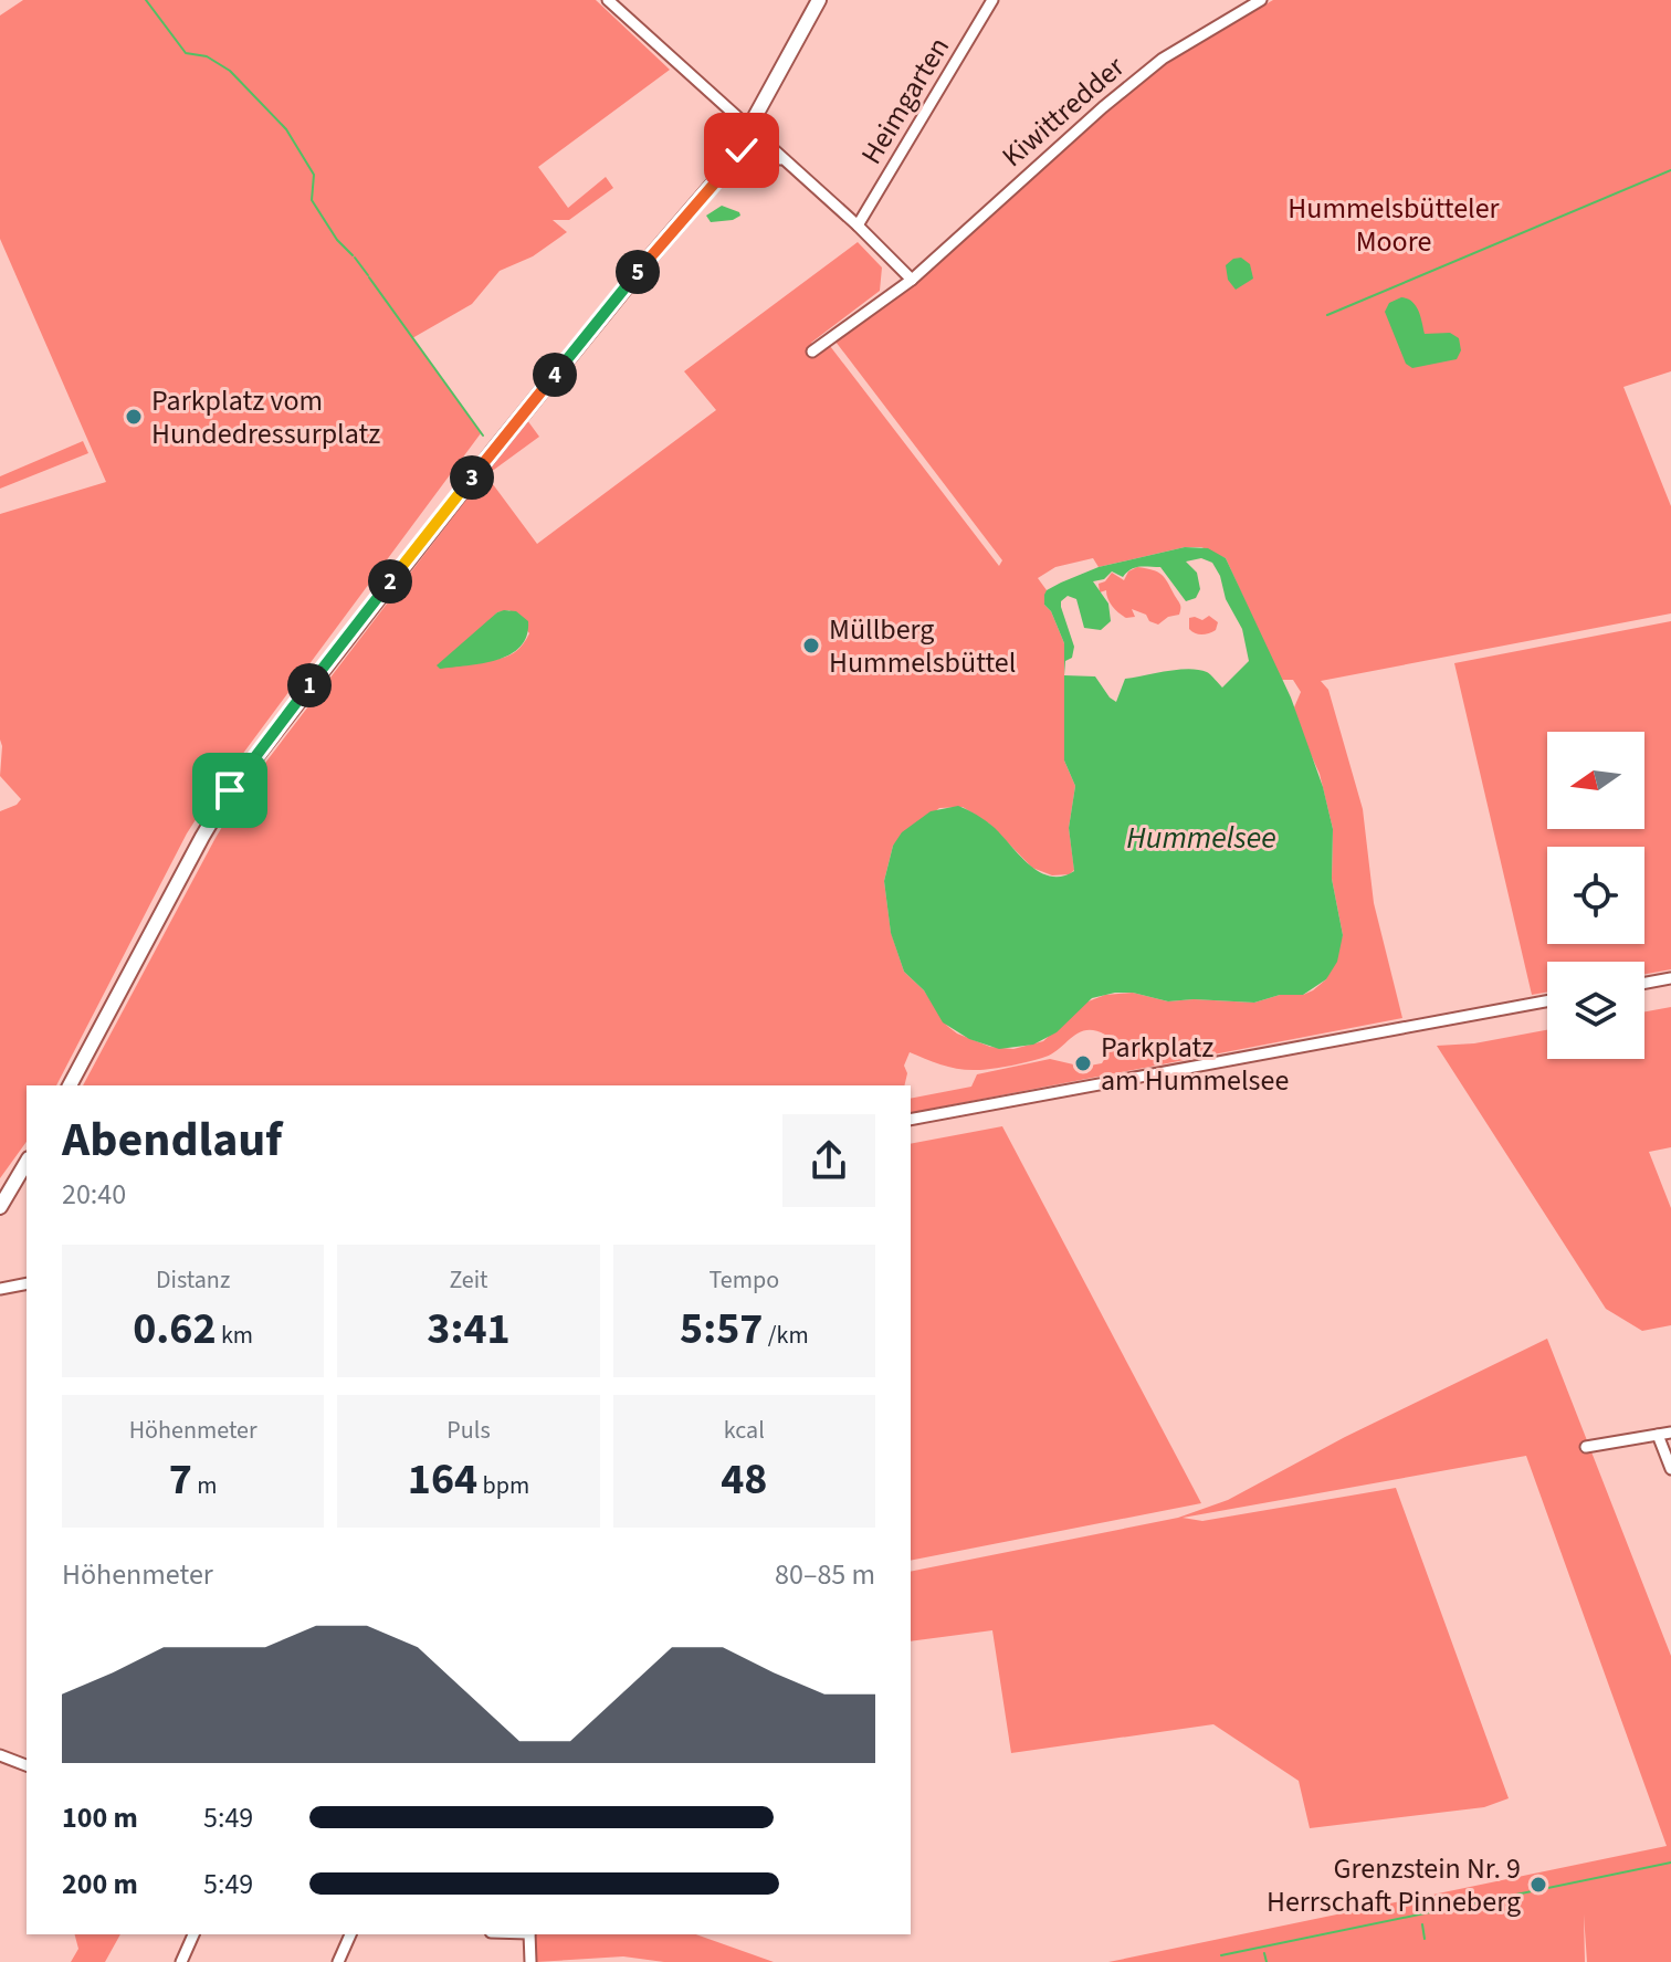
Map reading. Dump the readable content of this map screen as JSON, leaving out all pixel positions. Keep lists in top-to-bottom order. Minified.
{"streets":{"street":["Heimgarten","Kiwittredder"]},"water":["Hummelsee"],"parks":["Hummelsbütteler Moore"],"places":["Parkplatz vom Hundedressurplatz","Müllberg Hummelsbüttel","Parkplatz am Hummelsee","Grenzstein Nr. 9 Herrschaft Pinneberg"],"north":"left","page":{"pins":["5","4","3","2","1"],"heading":["Abendlauf","20:40"],"stats":[["Distanz","0.62 km"],["Zeit","3:41"],["Tempo","5:57 /km"],["Höhenmeter","7 m"],["Puls","164 bpm"],["kcal","48"]],"chart":["Höhenmeter","80–85 m"],"list":[{"name":"100 m","note":"5:49"},{"name":"200 m","note":"5:49"}]}}
